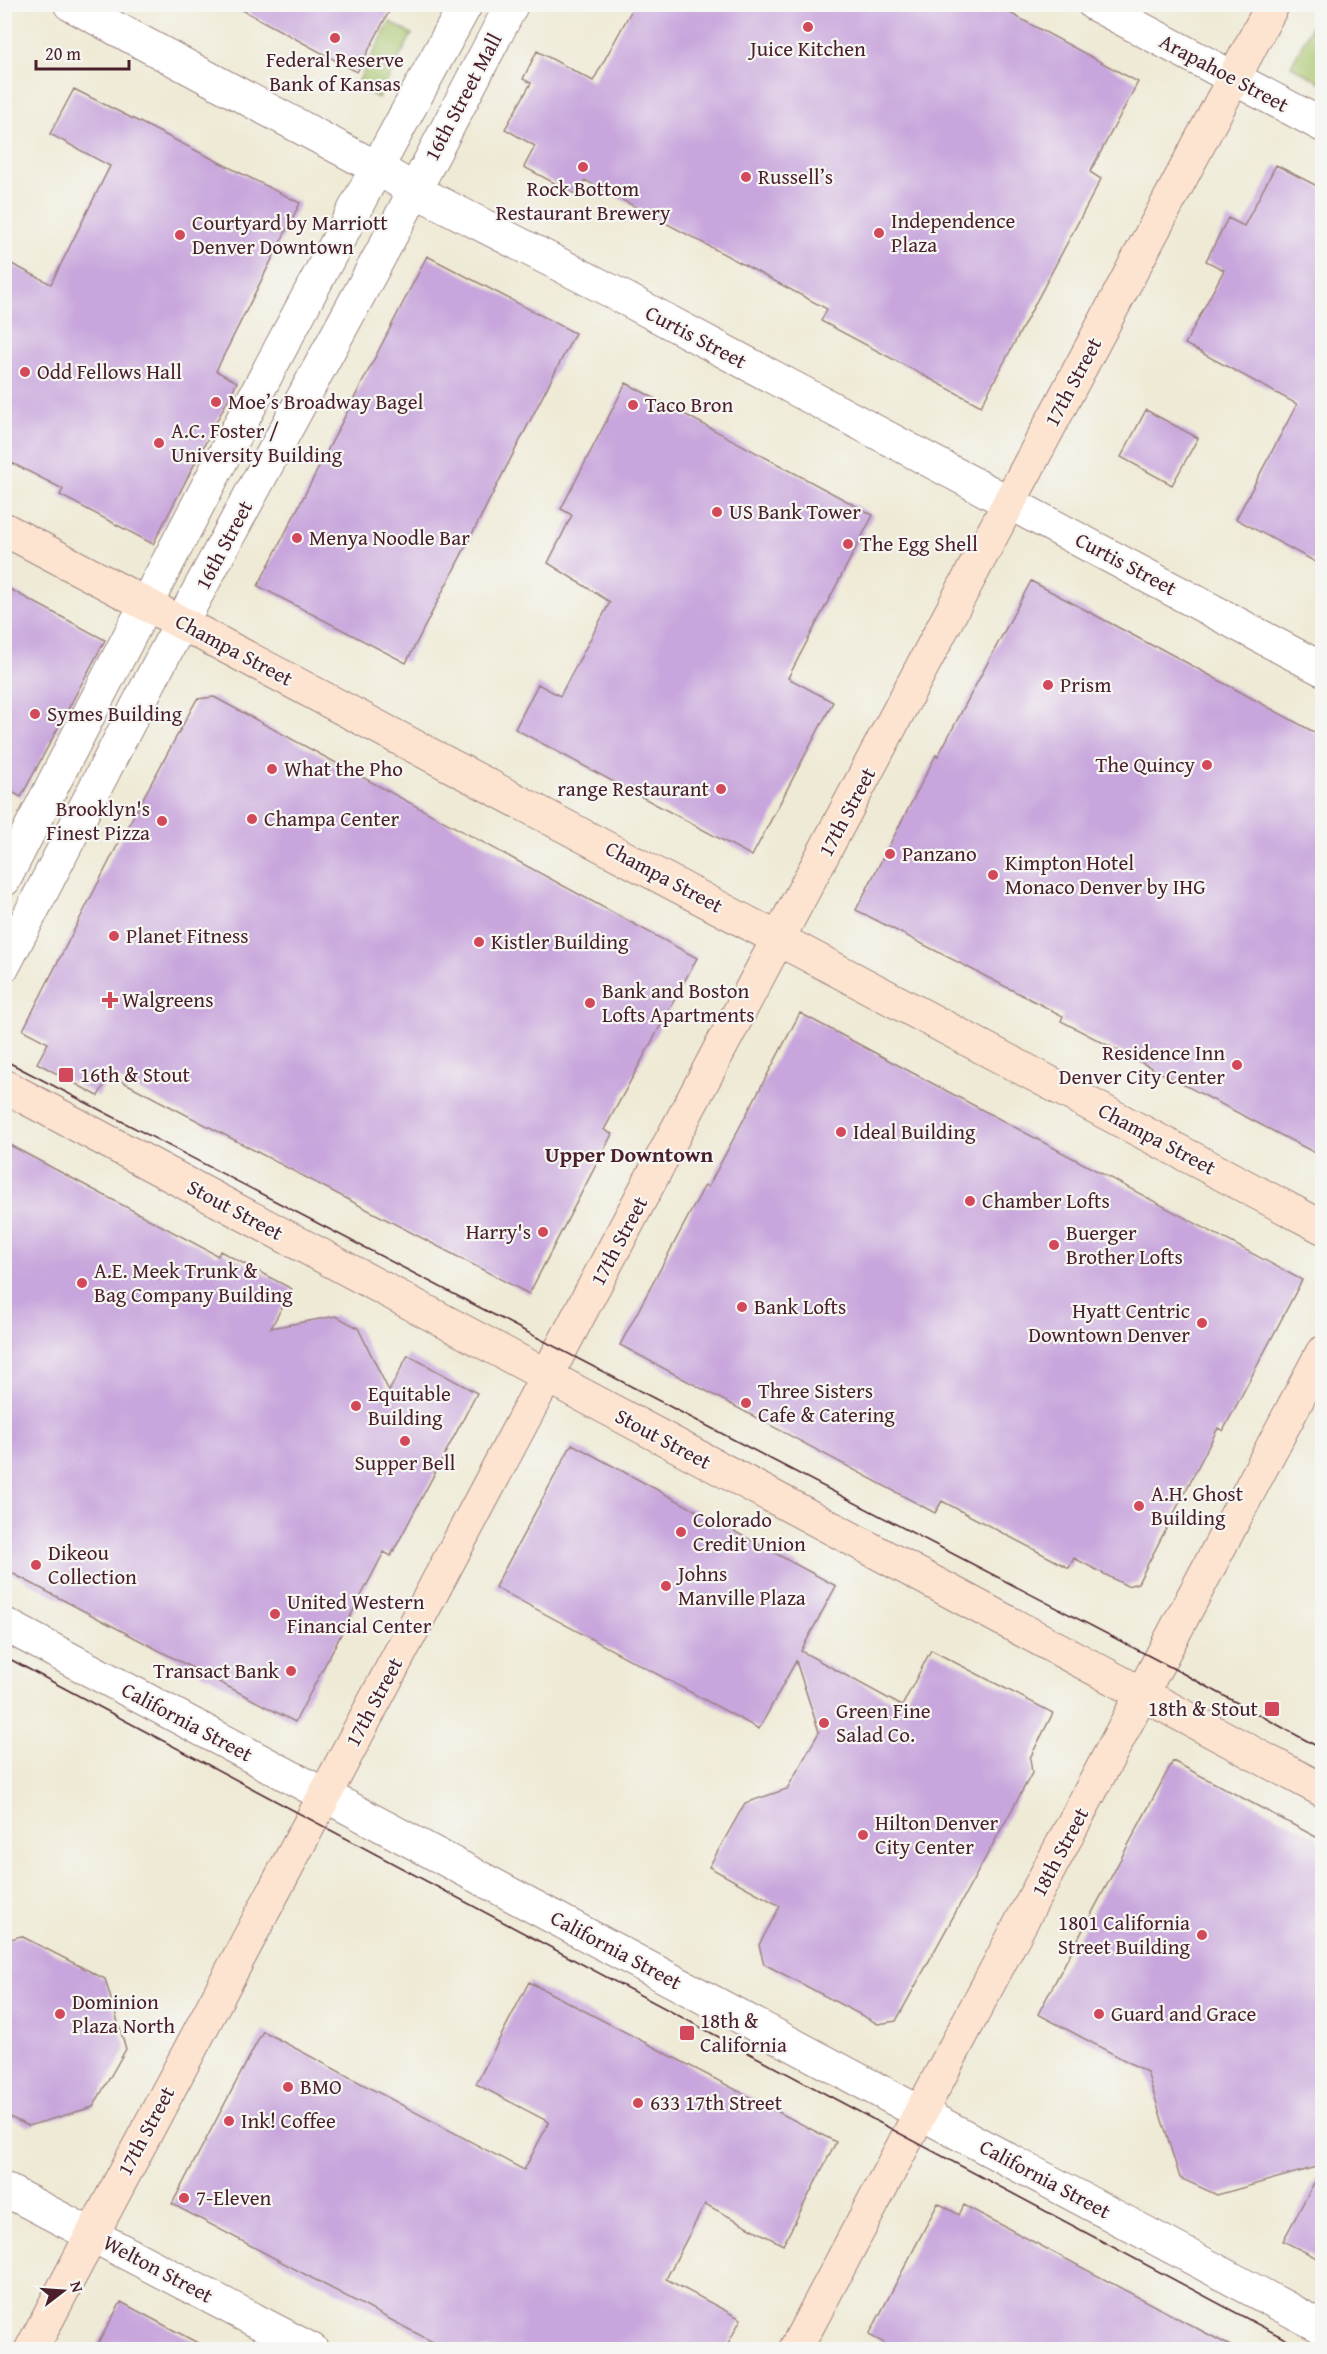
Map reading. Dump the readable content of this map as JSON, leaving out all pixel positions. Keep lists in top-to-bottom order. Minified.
{"streets":{"main road":["17th Street","Champa Street","Stout Street","18th Street"],"street":["Arapahoe Street","16th Street Mall","Curtis Street","16th Street","California Street","Welton Street"]},"crossings":[["Arapahoe Street","17th Street"],["16th Street Mall","Curtis Street"],["16th Street Mall","16th Street"],["Curtis Street","17th Street"],["Curtis Street","16th Street"],["17th Street","Champa Street"],["17th Street","Stout Street"],["17th Street","California Street"],["17th Street","Welton Street"],["16th Street","Champa Street"],["Stout Street","18th Street"],["California Street","18th Street"]],"districts":["Upper Downtown"],"places":{"other":["Juice Kitchen","Federal Reserve Bank of Kansas","Rock Bottom Restaurant Brewery","Russell’s","Independence Plaza","Courtyard by Marriott Denver Downtown","Odd Fellows Hall","Moe’s Broadway Bagel","Taco Bron","A.C. Foster / University Building","US Bank Tower","Menya Noodle Bar","The Egg Shell","Prism","Symes Building","The Quincy","What the Pho","range Restaurant","Champa Center","Brooklyn's Finest Pizza","Panzano","Kimpton Hotel Monaco Denver by IHG","Planet Fitness","Kistler Building","Bank and Boston Lofts Apartments","Residence Inn Denver City Center","Ideal Building","Chamber Lofts","Harry's","Buerger Brother Lofts","A.E. Meek Trunk & Bag Company Building","Bank Lofts","Hyatt Centric Downtown Denver","Three Sisters Cafe & Catering","Equitable Building","Supper Bell","A.H. Ghost Building","Colorado Credit Union","Dikeou Collection","Johns Manville Plaza","United Western Financial Center","Transact Bank","Green Fine Salad Co.","Hilton Denver City Center","1801 California Street Building","Dominion Plaza North","Guard and Grace","BMO","633 17th Street","Ink! Coffee","7-Eleven"],"health":["Walgreens"],"transit":["16th & Stout","18th & Stout","18th & California"]},"scale_bar":"20 m","north":"right"}
